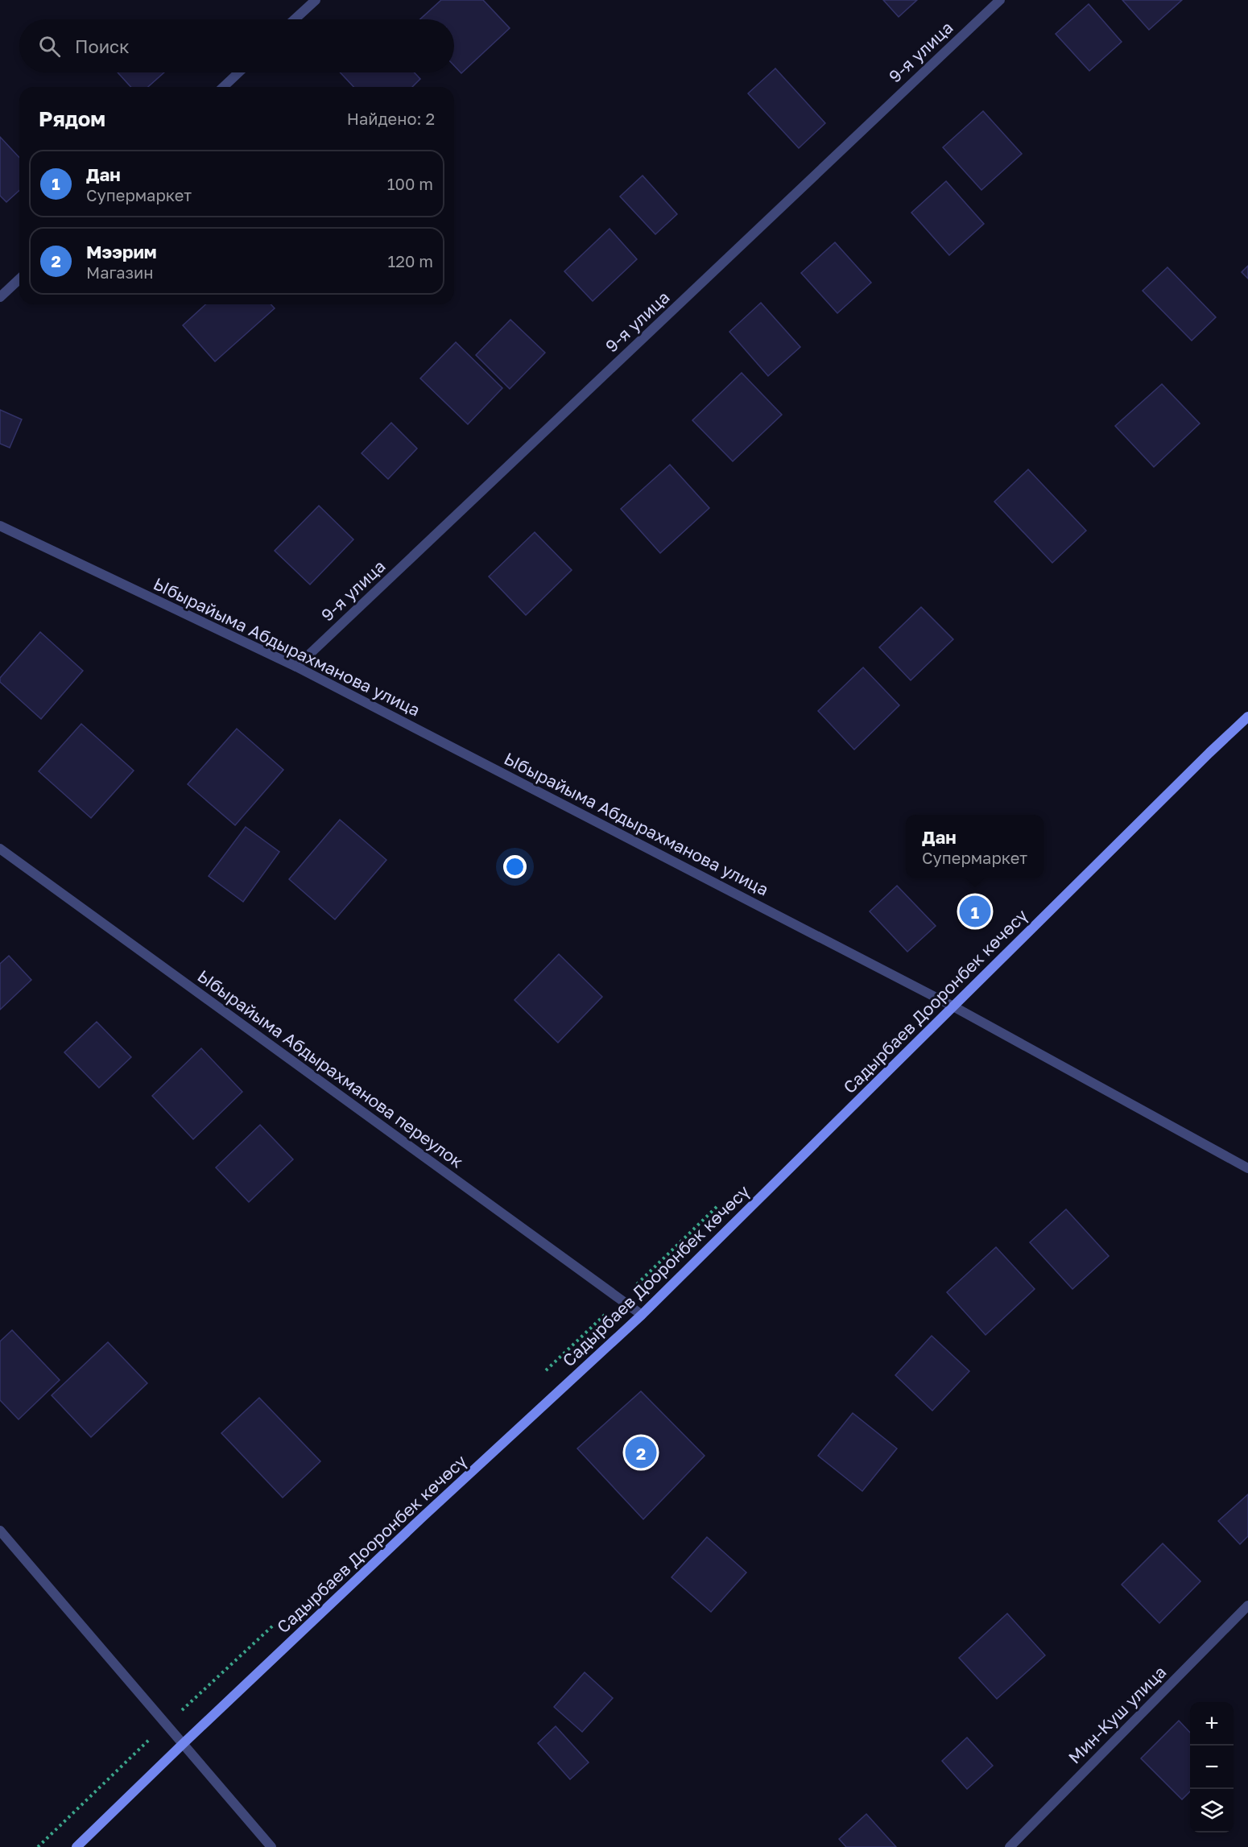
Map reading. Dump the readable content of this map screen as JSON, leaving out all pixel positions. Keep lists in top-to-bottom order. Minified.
{"streets":{"main road":["Садырбаев Дооронбек көчөсү"],"street":["9-я улица","Ыбырайыма Абдырахманова улица","Ыбырайыма Абдырахманова переулок","Мин-Куш улица"]},"crossings":[["9-я улица","Ыбырайыма Абдырахманова улица"],["Ыбырайыма Абдырахманова улица","Садырбаев Дооронбек көчөсү"],["Садырбаев Дооронбек көчөсү","Ыбырайыма Абдырахманова переулок"]],"page":{"search":"Поиск","heading":["Рядом","Найдено: 2"],"list":[{"mark":"1","name":"Дан","note":"Супермаркет","value":"100 m"},{"mark":"2","name":"Мээрим","note":"Магазин","value":"120 m"}],"popup":["Дан","Супермаркет"],"pins":["1","2"],"map_buttons":["+","−"]}}
